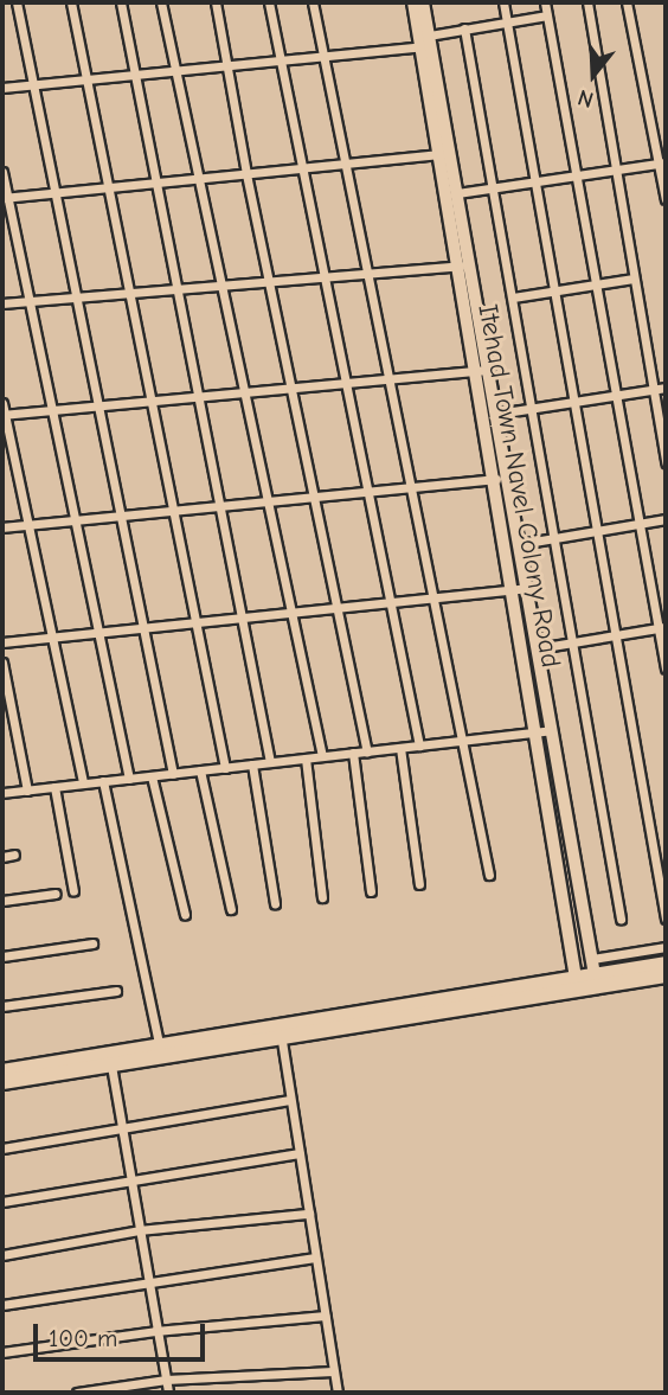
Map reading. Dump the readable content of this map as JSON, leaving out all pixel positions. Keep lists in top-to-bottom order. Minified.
{"streets":{"street":["Itehad Town Navel Colony Road"]},"scale_bar":"100 m","north":"bottom"}
